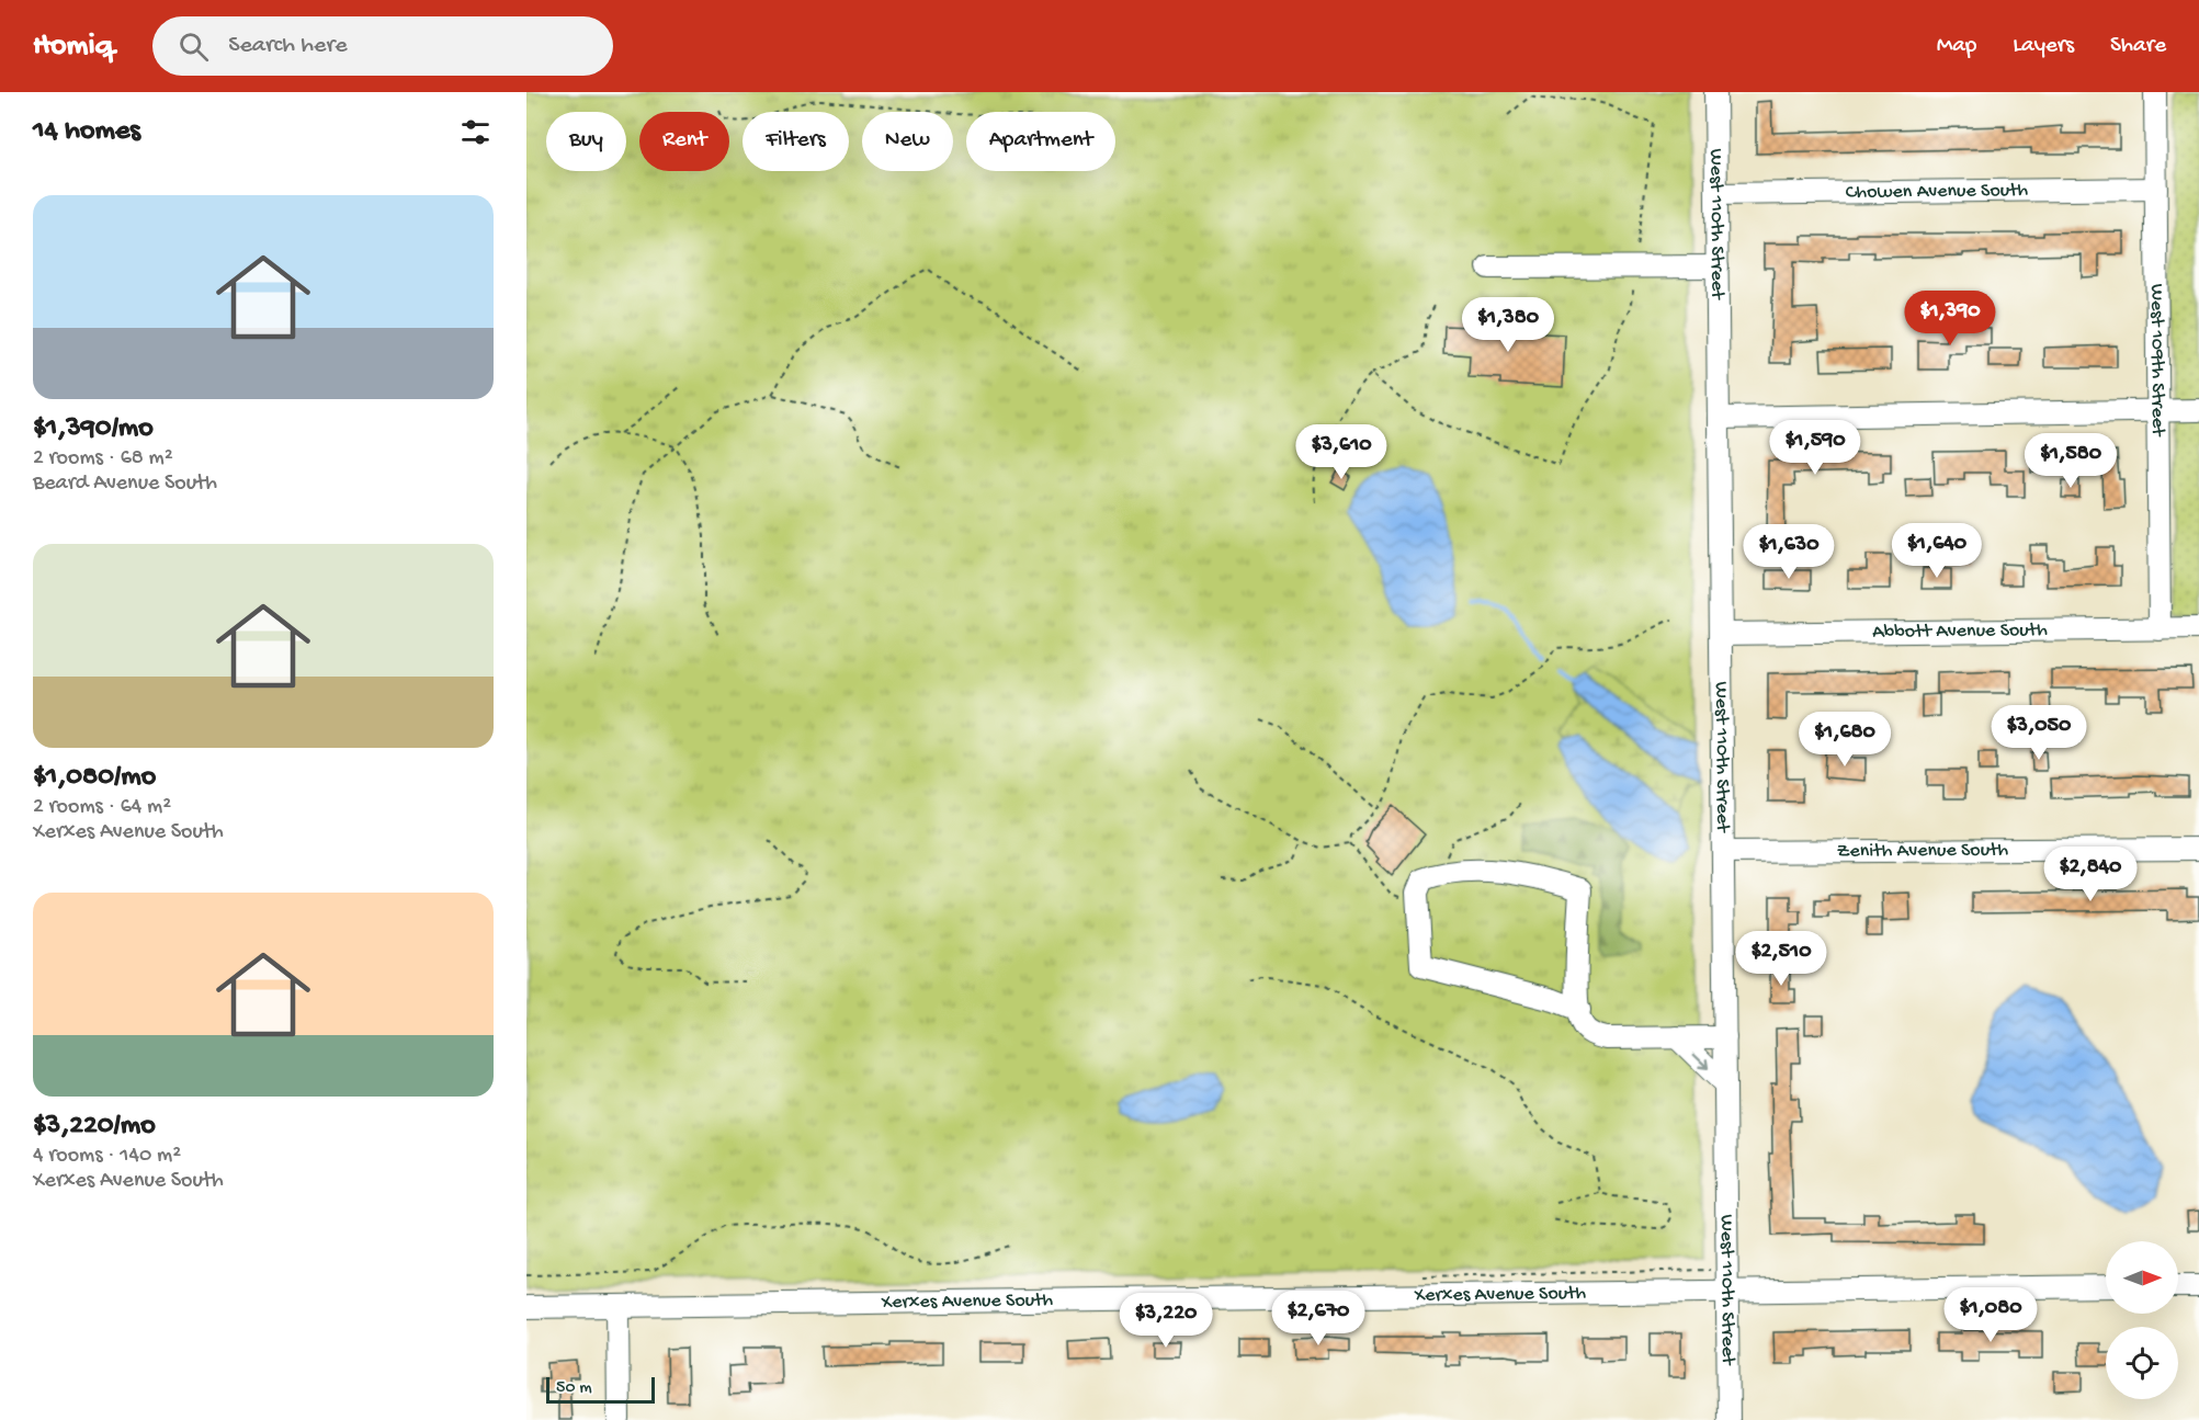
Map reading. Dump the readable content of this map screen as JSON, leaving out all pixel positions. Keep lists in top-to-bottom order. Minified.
{"streets":{"street":["Chowen Avenue South","West 110th Street","West 109th Street","Abbott Avenue South","Zenith Avenue South","Xerxes Avenue South"]},"crossings":[["Chowen Avenue South","West 110th Street"],["Chowen Avenue South","West 109th Street"],["West 110th Street","Abbott Avenue South"],["West 110th Street","Zenith Avenue South"],["West 110th Street","Xerxes Avenue South"],["West 109th Street","Abbott Avenue South"]],"scale_bar":"50 m","north":"right","page":{"header":"Homiq","search":"Search here","nav":["Map","Layers","Share"],"heading":"14 homes","chip":["Buy","Rent","Filters","New","Apartment"],"list":[{"name":"$1,390/mo","note":"2 rooms · 68 m² · Beard Avenue South"},{"name":"$1,080/mo","note":"2 rooms · 64 m² · Xerxes Avenue South"},{"name":"$3,220/mo","note":"4 rooms · 140 m² · Xerxes Avenue South"}],"price":["$1,390","$1,380","$1,590","$3,610","$1,580","$1,640","$1,630","$3,050","$1,680","$2,840","$2,510","$1,080","$2,670","$3,220"],"scale":"50 m"}}
